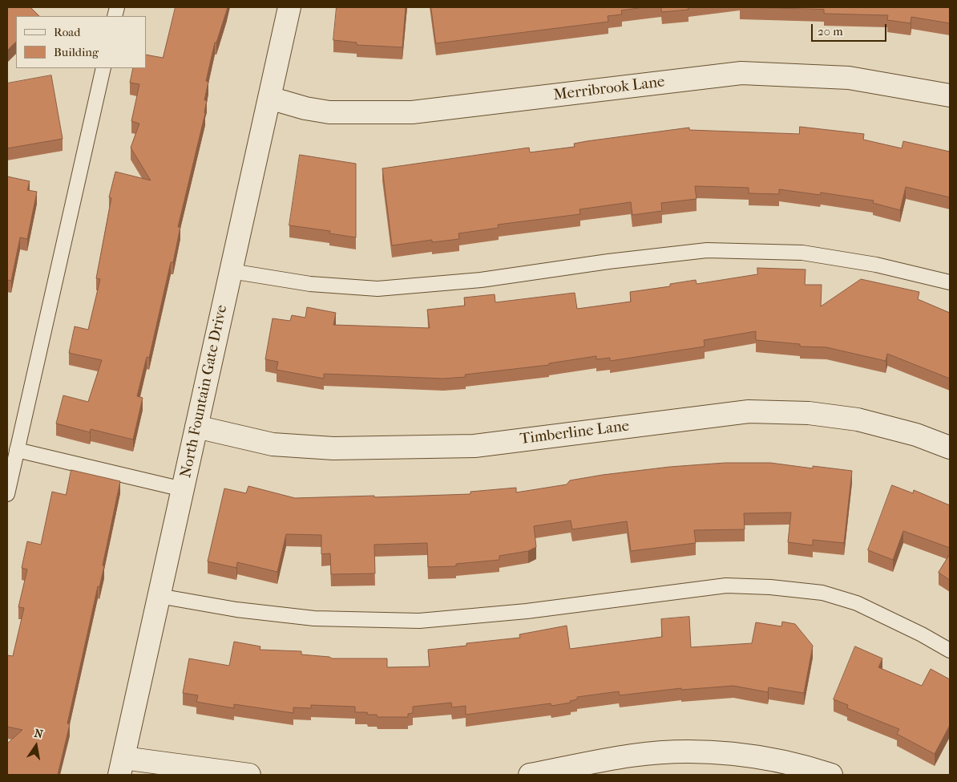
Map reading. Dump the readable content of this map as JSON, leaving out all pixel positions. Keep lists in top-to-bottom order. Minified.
{"streets":{"street":["Merribrook Lane","North Fountain Gate Drive","Timberline Lane"]},"crossings":[["Merribrook Lane","North Fountain Gate Drive"],["North Fountain Gate Drive","Timberline Lane"]],"legend":["Road","Building"],"scale_bar":"20 m","north":"top"}
